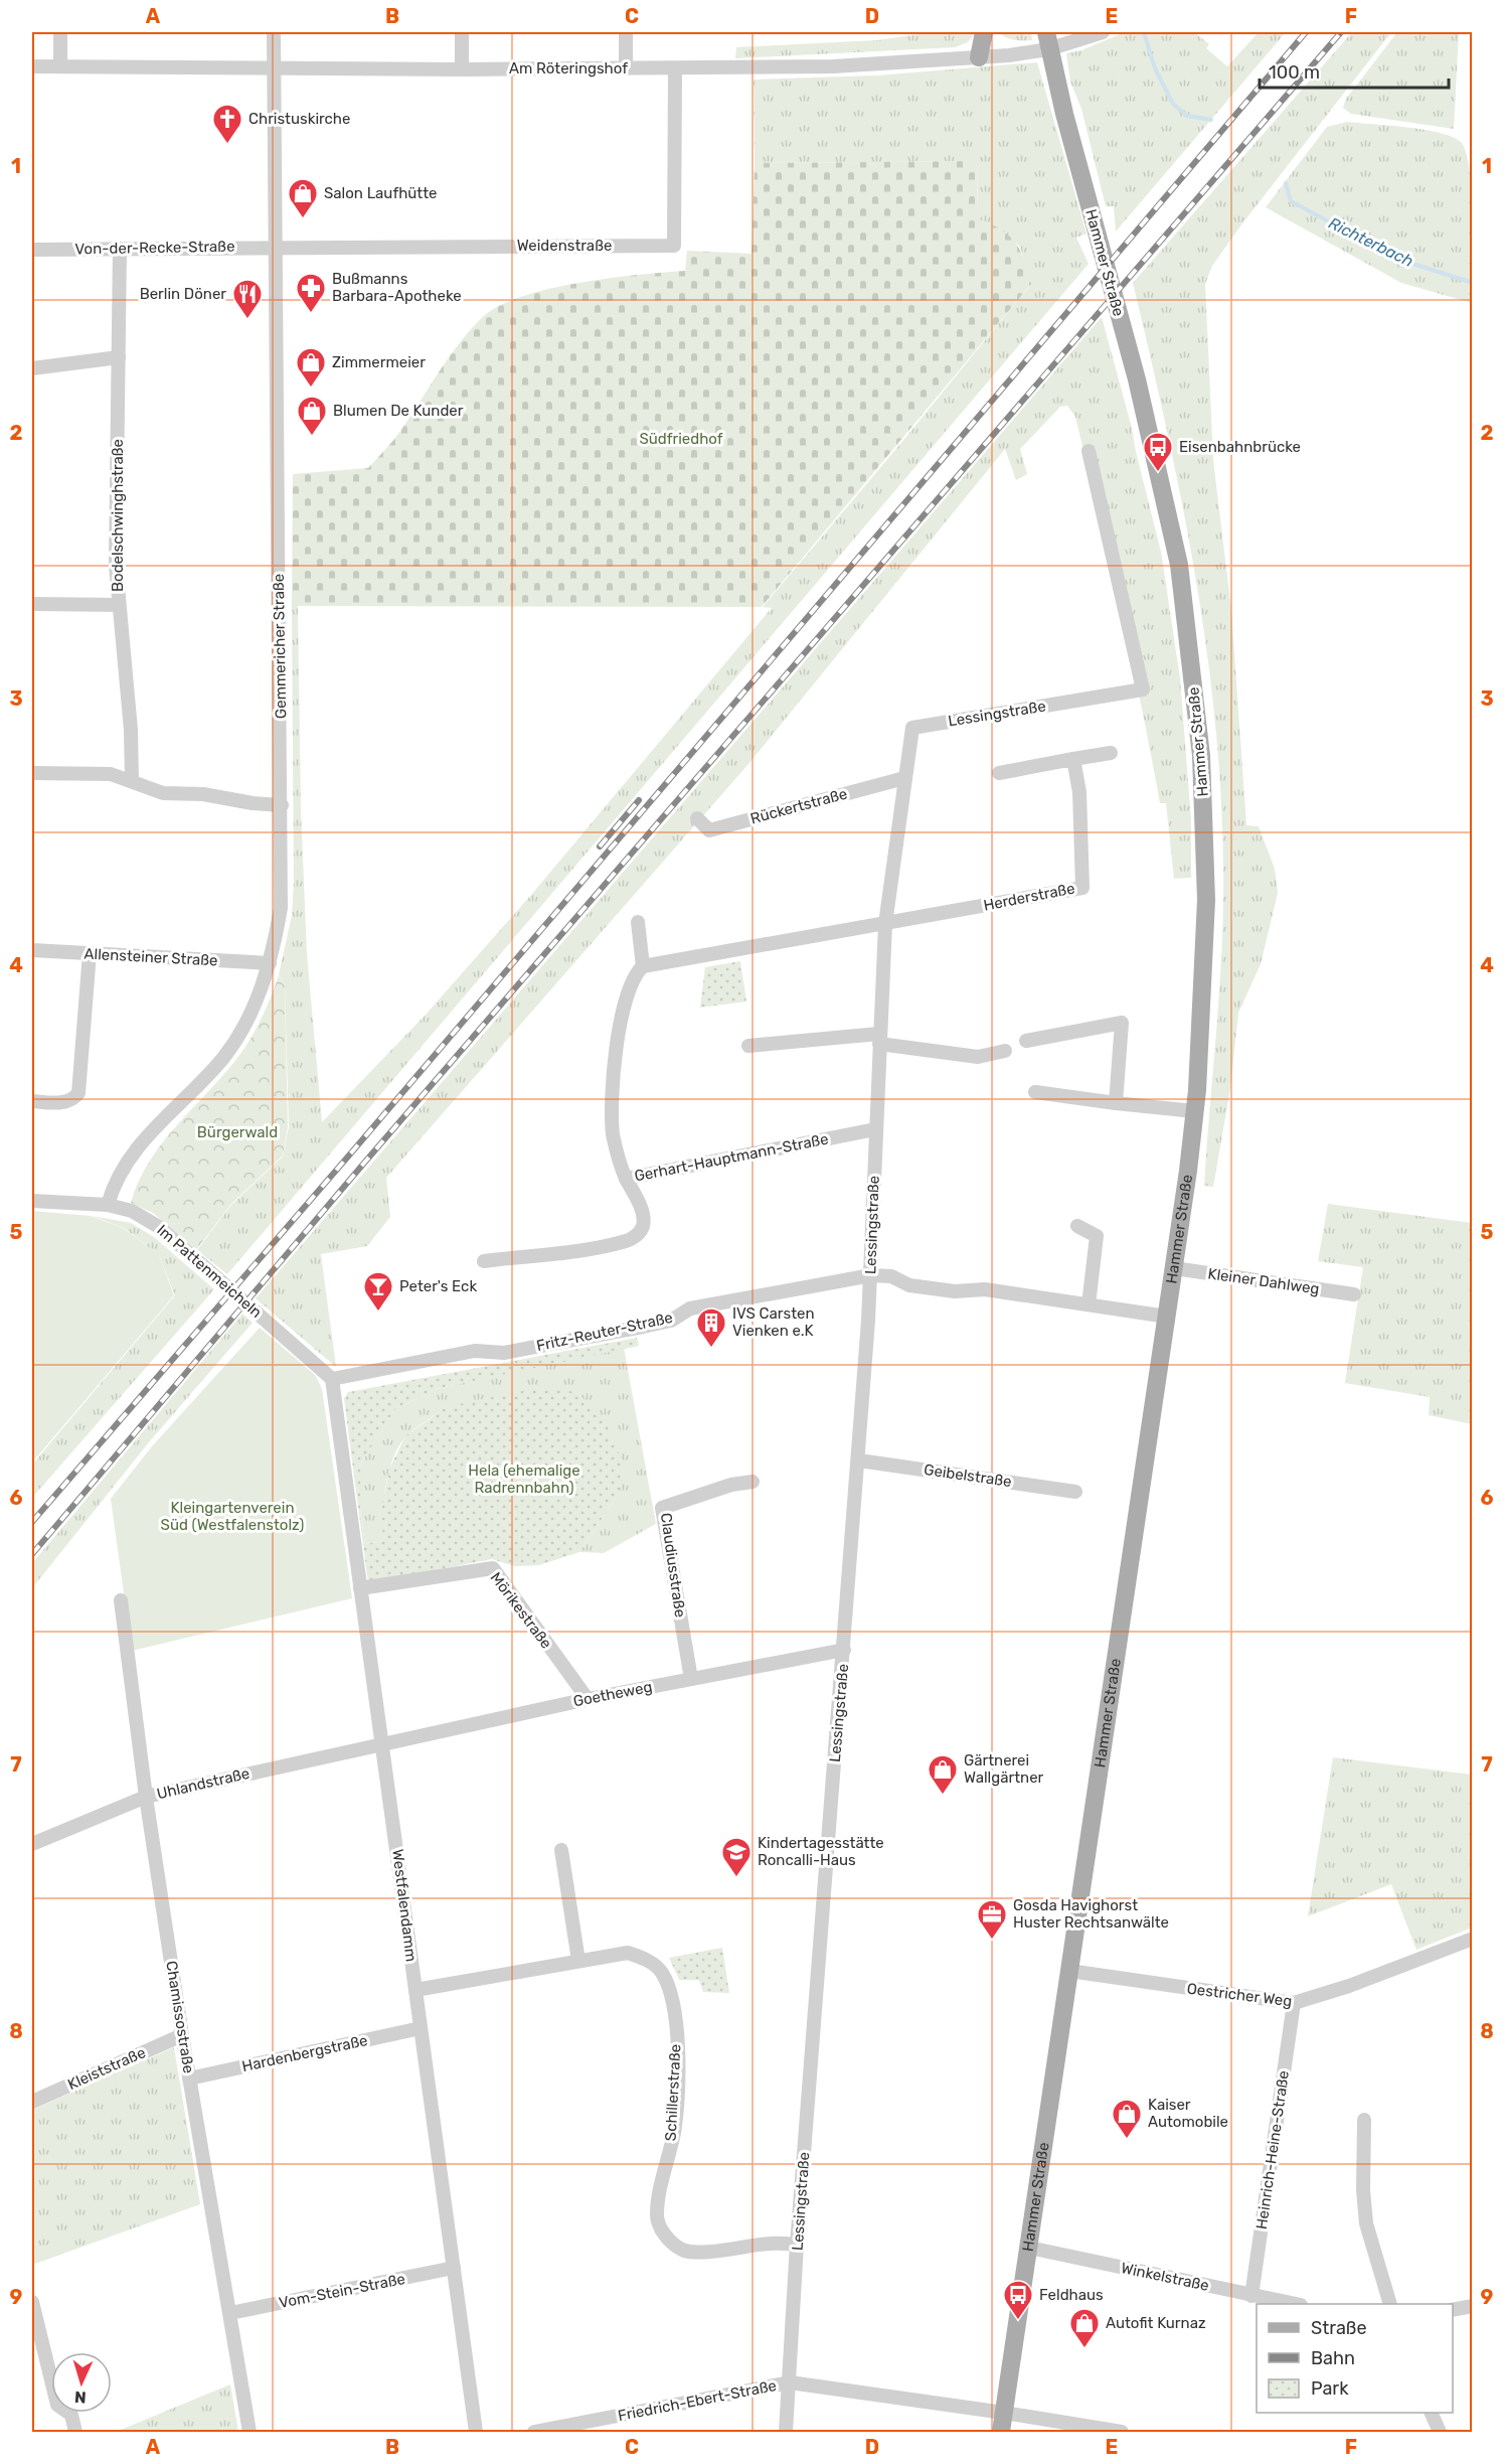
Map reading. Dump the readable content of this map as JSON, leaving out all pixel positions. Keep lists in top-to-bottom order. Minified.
{"streets":{"main road":["Hammer Straße"],"street":["Am Röteringshof","Weidenstraße","Von-der-Recke-Straße","Bodelschwinghstraße","Gemmericher Straße","Lessingstraße","Rückertstraße","Herderstraße","Allensteiner Straße","Gerhart-Hauptmann-Straße","Im Pattenmeicheln","Kleiner Dahlweg","Fritz-Reuter-Straße","Geibelstraße","Claudiusstraße","Mörikestraße","Goetheweg","Uhlandstraße","Westfalendamm","Oestricher Weg","Chamissostraße","Hardenbergstraße","Kleiststraße","Schillerstraße","Heinrich-Heine-Straße","Winkelstraße","Vom-Stein-Straße","Friedrich-Ebert-Straße"]},"crossings":[["Am Röteringshof","Weidenstraße"],["Am Röteringshof","Gemmericher Straße"],["Weidenstraße","Von-der-Recke-Straße"],["Weidenstraße","Gemmericher Straße"],["Von-der-Recke-Straße","Bodelschwinghstraße"],["Von-der-Recke-Straße","Gemmericher Straße"],["Hammer Straße","Kleiner Dahlweg"],["Hammer Straße","Fritz-Reuter-Straße"],["Hammer Straße","Oestricher Weg"],["Hammer Straße","Winkelstraße"],["Hammer Straße","Friedrich-Ebert-Straße"],["Gemmericher Straße","Allensteiner Straße"],["Gemmericher Straße","Im Pattenmeicheln"],["Lessingstraße","Rückertstraße"],["Lessingstraße","Herderstraße"],["Lessingstraße","Gerhart-Hauptmann-Straße"],["Lessingstraße","Fritz-Reuter-Straße"],["Lessingstraße","Geibelstraße"],["Lessingstraße","Goetheweg"],["Lessingstraße","Schillerstraße"],["Lessingstraße","Friedrich-Ebert-Straße"],["Im Pattenmeicheln","Fritz-Reuter-Straße"],["Im Pattenmeicheln","Westfalendamm"],["Fritz-Reuter-Straße","Westfalendamm"],["Claudiusstraße","Goetheweg"],["Mörikestraße","Goetheweg"],["Mörikestraße","Westfalendamm"],["Goetheweg","Uhlandstraße"],["Goetheweg","Westfalendamm"],["Uhlandstraße","Westfalendamm"],["Uhlandstraße","Chamissostraße"],["Westfalendamm","Hardenbergstraße"],["Westfalendamm","Schillerstraße"],["Westfalendamm","Vom-Stein-Straße"],["Oestricher Weg","Heinrich-Heine-Straße"],["Chamissostraße","Hardenbergstraße"],["Chamissostraße","Kleiststraße"],["Chamissostraße","Vom-Stein-Straße"],["Heinrich-Heine-Straße","Winkelstraße"]],"water":["Richterbach"],"parks":["Südfriedhof","Bürgerwald","Hela (ehemalige Radrennbahn)","Kleingartenverein Süd (Westfalenstolz)"],"places":{"church":["Christuskirche"],"shop":["Salon Laufhütte","Zimmermeier","Blumen De Kunder","Gärtnerei Wallgärtner","Kaiser Automobile","Autofit Kurnaz"],"pharmacy":["Bußmanns Barbara-Apotheke"],"restaurant":["Berlin Döner"],"bus stop":["Eisenbahnbrücke","Feldhaus"],"bar":["Peter's Eck"],"building":["IVS Carsten Vienken e.K"],"school or university":["Kindertagesstätte Roncalli-Haus"],"office":["Gosda Havighorst Huster Rechtsanwälte"]},"legend":["Straße","Bahn","Park"],"scale_bar":"100 m","north":"bottom","grid":{"columns":["A","B","C","D","E","F"],"rows":["1","2","3","4","5","6","7","8","9"]}}
